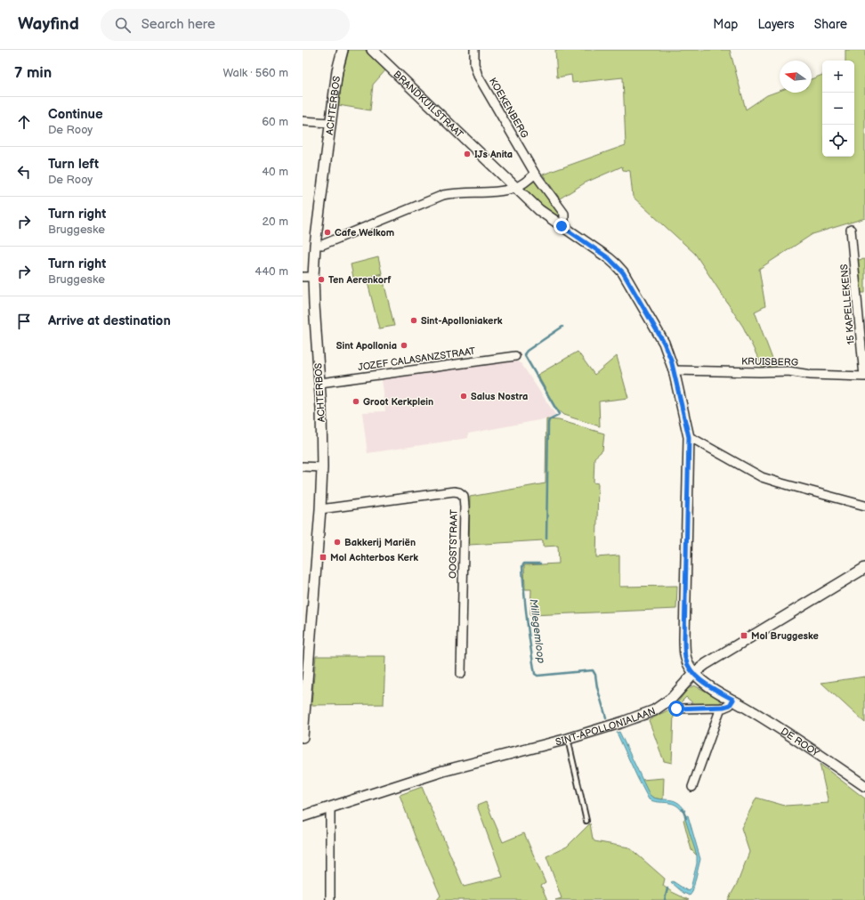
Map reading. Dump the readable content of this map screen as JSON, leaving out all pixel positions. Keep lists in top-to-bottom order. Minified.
{"streets":{"street":["BRANDKUILSTRAAT","ACHTERBOS","KOEKENBERG","15 KAPELLEKENS","JOZEF CALASANZSTRAAT","KRUISBERG","OOGSTSTRAAT","SINT-APOLLONIALAAN","DE ROOY"]},"crossings":[["BRANDKUILSTRAAT","KOEKENBERG"],["BRANDKUILSTRAAT","KRUISBERG"],["BRANDKUILSTRAAT","SINT-APOLLONIALAAN"],["BRANDKUILSTRAAT","DE ROOY"],["ACHTERBOS","JOZEF CALASANZSTRAAT"],["ACHTERBOS","OOGSTSTRAAT"],["15 KAPELLEKENS","KRUISBERG"],["SINT-APOLLONIALAAN","DE ROOY"]],"water":["Millegemloop"],"places":{"other":["IJs Anita","Cafe Welkom","Ten Aerenkorf","Sint-Apolloniakerk","Sint Apollonia","Salus Nostra","Groot Kerkplein","Bakkerij Mariën"],"transit":["Mol Achterbos Kerk","Mol Bruggeske"]},"north":"left","page":{"header":"Wayfind","search":"Search here","nav":["Map","Layers","Share"],"heading":["7 min","Walk · 560 m"],"map_buttons":["+","−"],"list":[["Continue","De Rooy","60 m"],["Turn left","De Rooy","40 m"],["Turn right","Bruggeske","20 m"],["Turn right","Bruggeske","440 m"],"Arrive at destination"]}}
